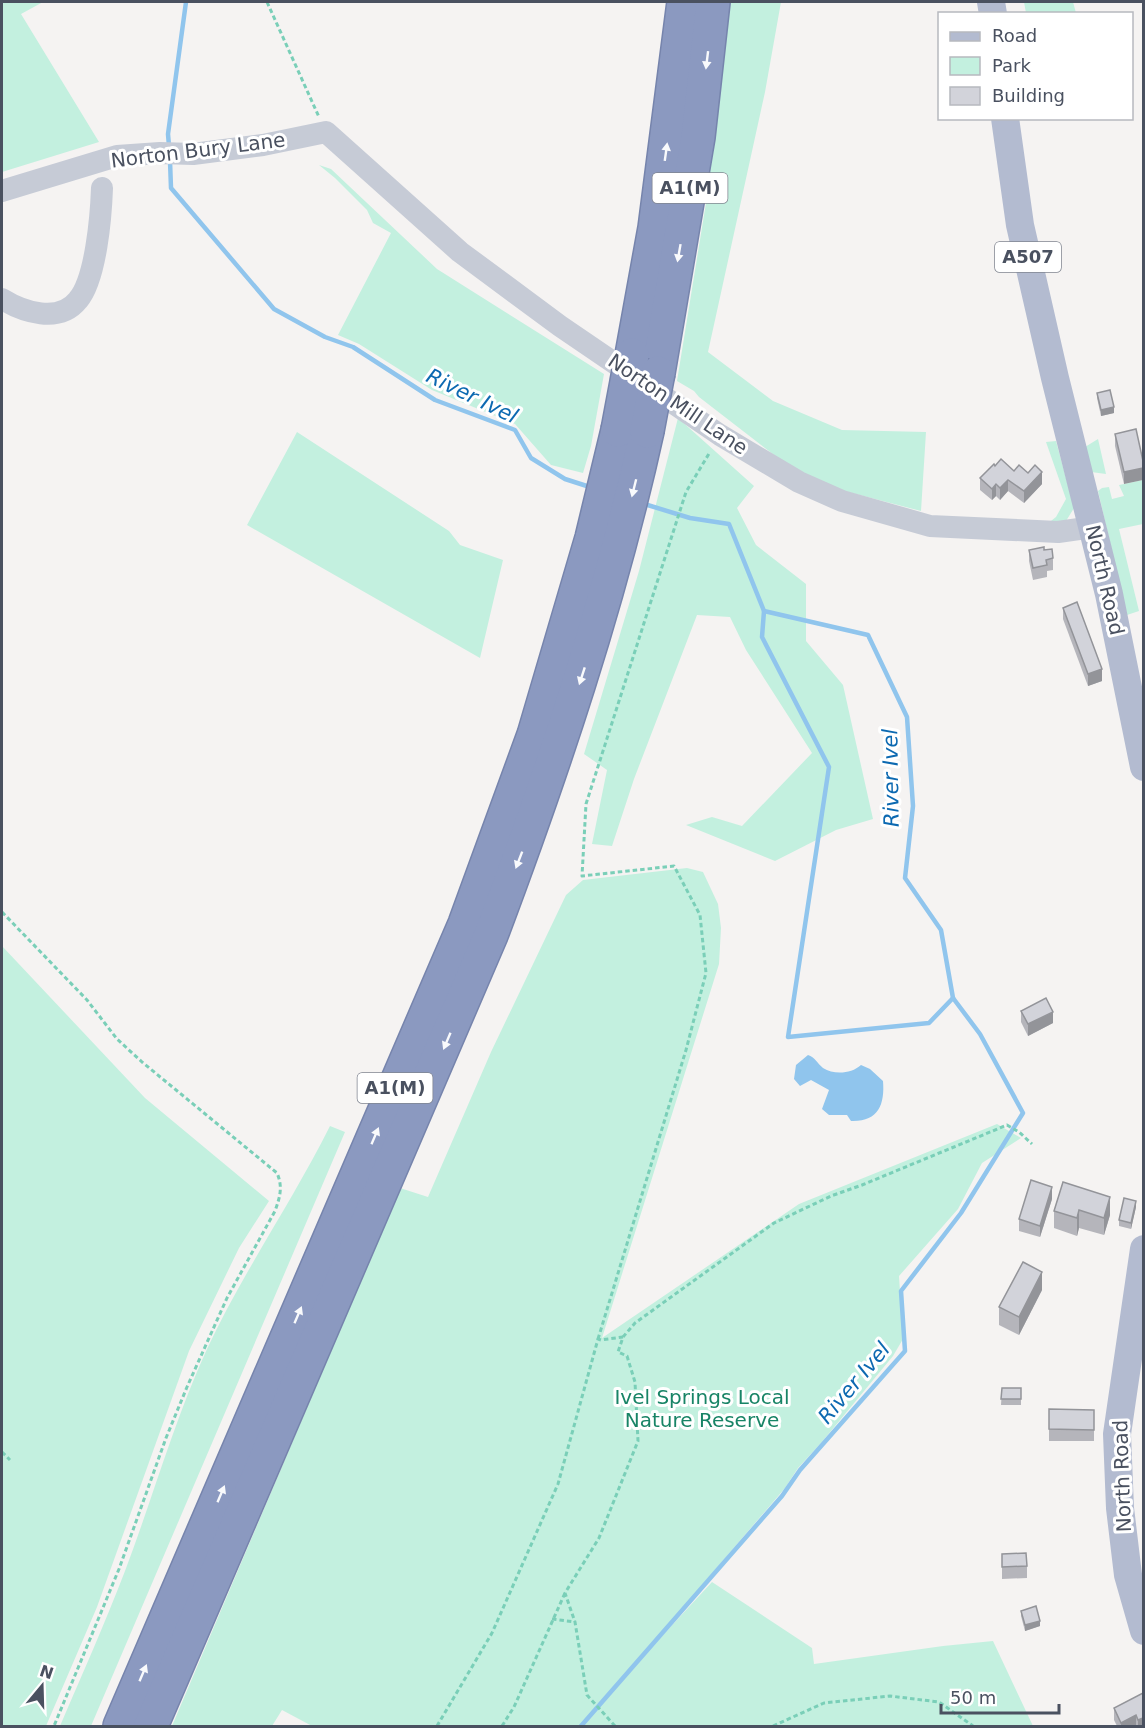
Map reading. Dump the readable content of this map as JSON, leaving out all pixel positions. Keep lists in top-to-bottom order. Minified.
{"streets":{"highway":["A1(M)"],"main road":["A507","North Road"],"street":["Norton Bury Lane","Norton Mill Lane"]},"crossings":[["Norton Bury Lane","Norton Mill Lane"],["Norton Mill Lane","North Road"]],"water":["River Ivel"],"parks":["Ivel Springs Local Nature Reserve"],"legend":["Road","Park","Building"],"scale_bar":"50 m","north":"top"}
